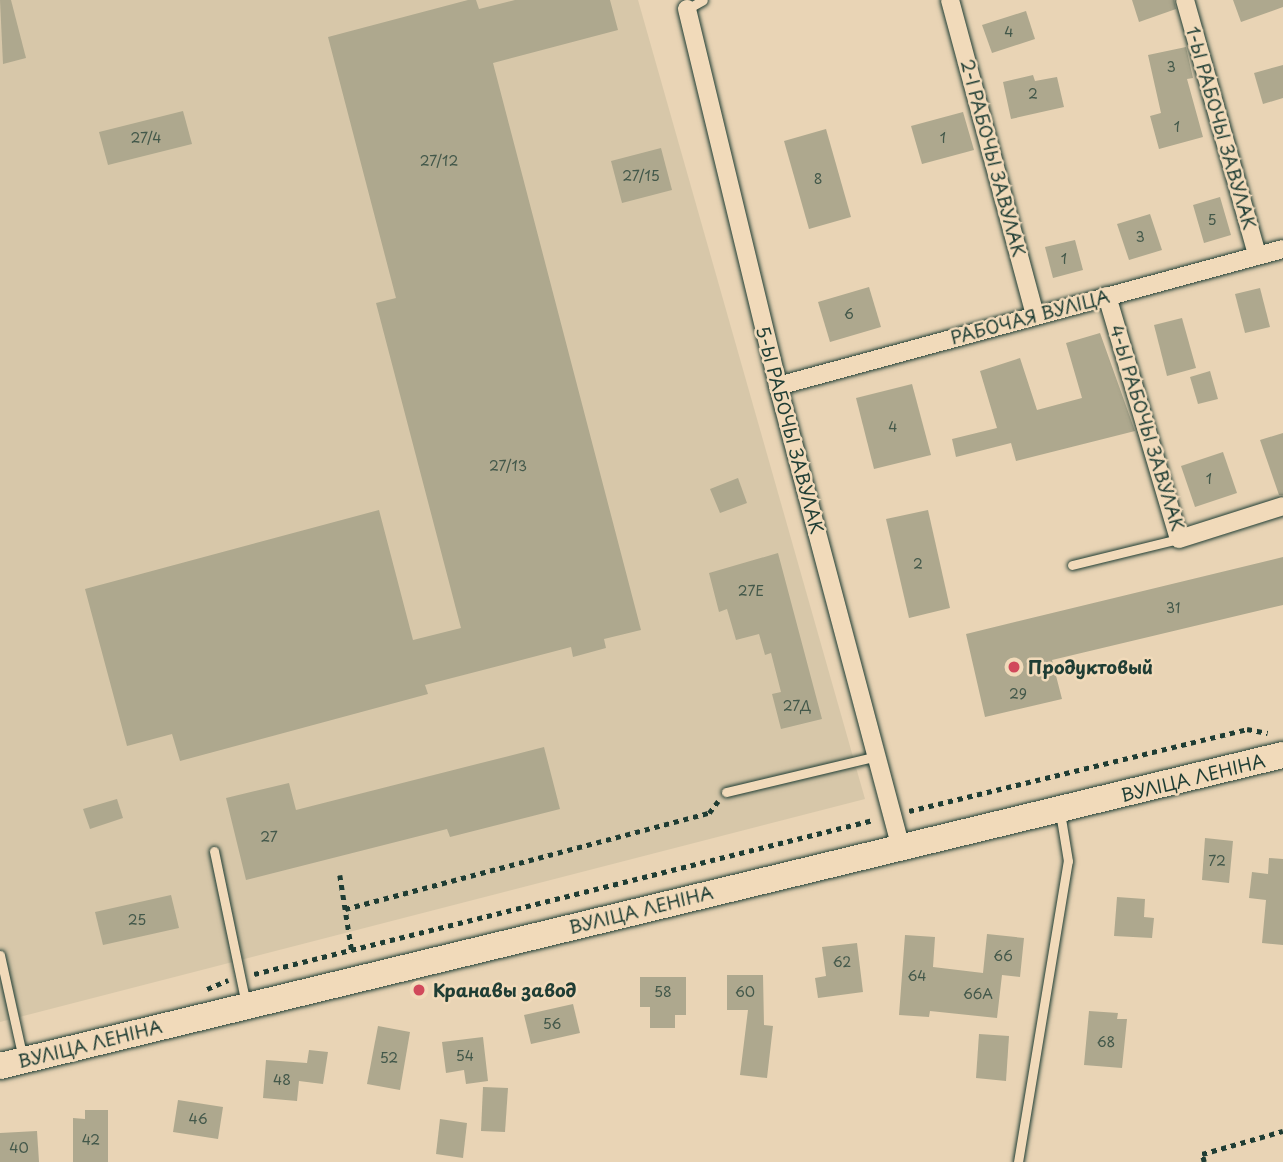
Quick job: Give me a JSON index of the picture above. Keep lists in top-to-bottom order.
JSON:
{
  "streets": {
    "main road": ["ВУЛІЦА ЛЕНІНА"],
    "street": [
      "1-Ы РАБОЧЫ ЗАВУЛАК",
      "2-І РАБОЧЫ ЗАВУЛАК",
      "РАБОЧАЯ ВУЛІЦА",
      "4-Ы РАБОЧЫ ЗАВУЛАК",
      "5-Ы РАБОЧЫ ЗАВУЛАК"
    ]
  },
  "crossings": [
    ["1-Ы РАБОЧЫ ЗАВУЛАК", "РАБОЧАЯ ВУЛІЦА"],
    ["2-І РАБОЧЫ ЗАВУЛАК", "РАБОЧАЯ ВУЛІЦА"],
    ["РАБОЧАЯ ВУЛІЦА", "4-Ы РАБОЧЫ ЗАВУЛАК"],
    ["РАБОЧАЯ ВУЛІЦА", "5-Ы РАБОЧЫ ЗАВУЛАК"],
    ["5-Ы РАБОЧЫ ЗАВУЛАК", "ВУЛІЦА ЛЕНІНА"]
  ],
  "places": ["Продуктовый", "Кранавы завод"],
  "house_numbers": [
    "4",
    "3",
    "2",
    "1",
    "27/4",
    "1",
    "27/12",
    "27/15",
    "8",
    "5",
    "3",
    "1",
    "6",
    "4",
    "27/13",
    "1",
    "2",
    "27Е",
    "31",
    "29",
    "27Д",
    "27",
    "72",
    "25",
    "66",
    "62",
    "64",
    "58",
    "60",
    "66А",
    "56",
    "68",
    "54",
    "52",
    "48",
    "46",
    "42",
    "40"
  ]
}
